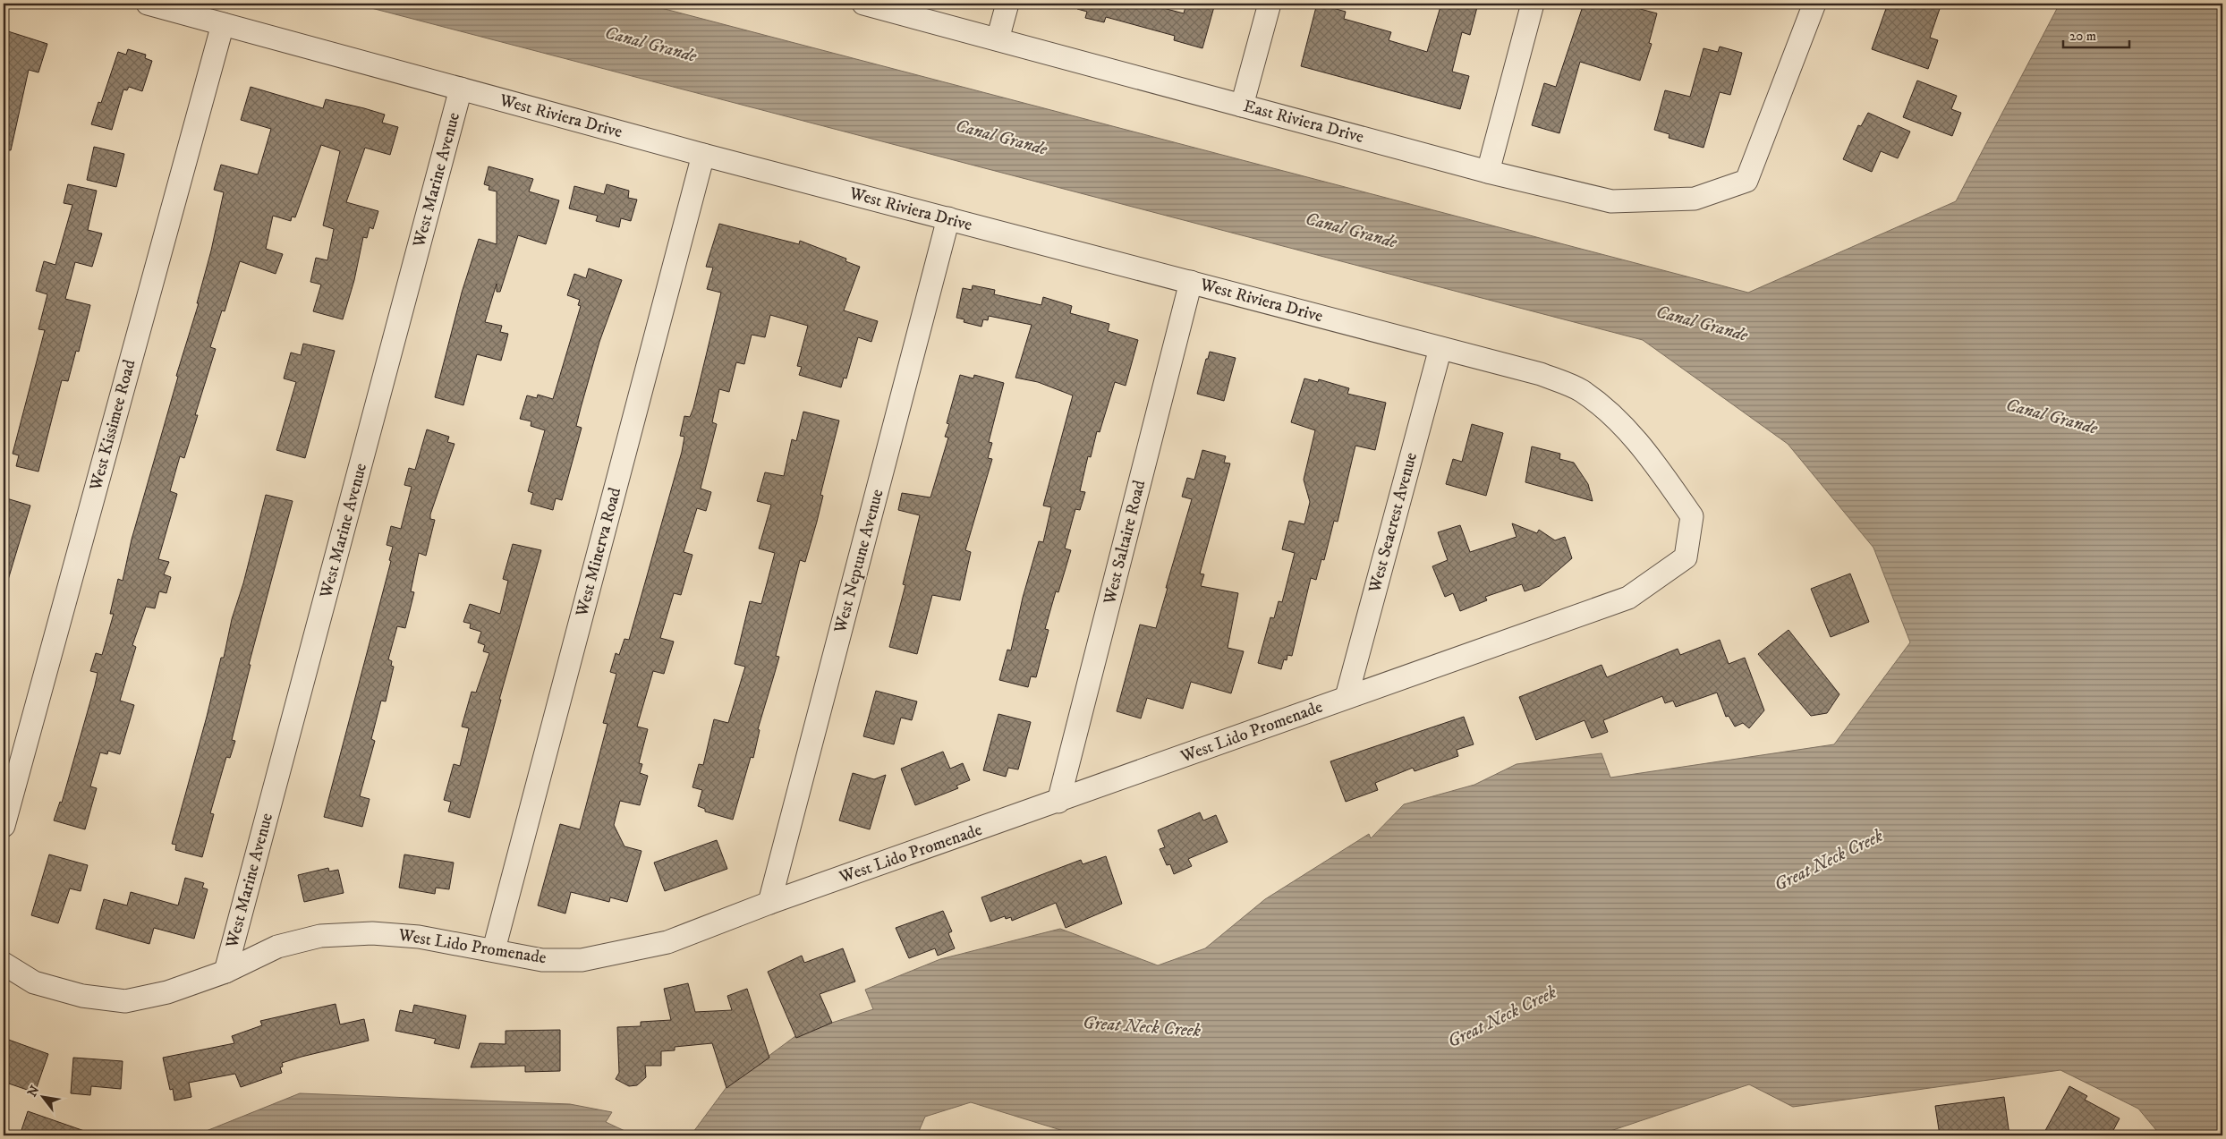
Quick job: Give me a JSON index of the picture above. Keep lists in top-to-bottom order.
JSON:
{
  "streets": {
    "street": [
      "West Riviera Drive",
      "East Riviera Drive",
      "West Marine Avenue",
      "West Kissimee Road",
      "West Seacrest Avenue",
      "West Saltaire Road",
      "West Minerva Road",
      "West Neptune Avenue",
      "West Lido Promenade"
    ]
  },
  "crossings": [
    ["West Riviera Drive", "West Marine Avenue"],
    ["West Riviera Drive", "West Kissimee Road"],
    ["West Riviera Drive", "West Seacrest Avenue"],
    ["West Riviera Drive", "West Saltaire Road"],
    ["West Riviera Drive", "West Minerva Road"],
    ["West Riviera Drive", "West Neptune Avenue"],
    ["West Riviera Drive", "West Lido Promenade"],
    ["West Marine Avenue", "West Lido Promenade"],
    ["West Seacrest Avenue", "West Lido Promenade"],
    ["West Saltaire Road", "West Lido Promenade"],
    ["West Minerva Road", "West Lido Promenade"],
    ["West Neptune Avenue", "West Lido Promenade"]
  ],
  "water": ["Canal Grande", "Great Neck Creek"],
  "scale_bar": "20 m",
  "north": "top left"
}
